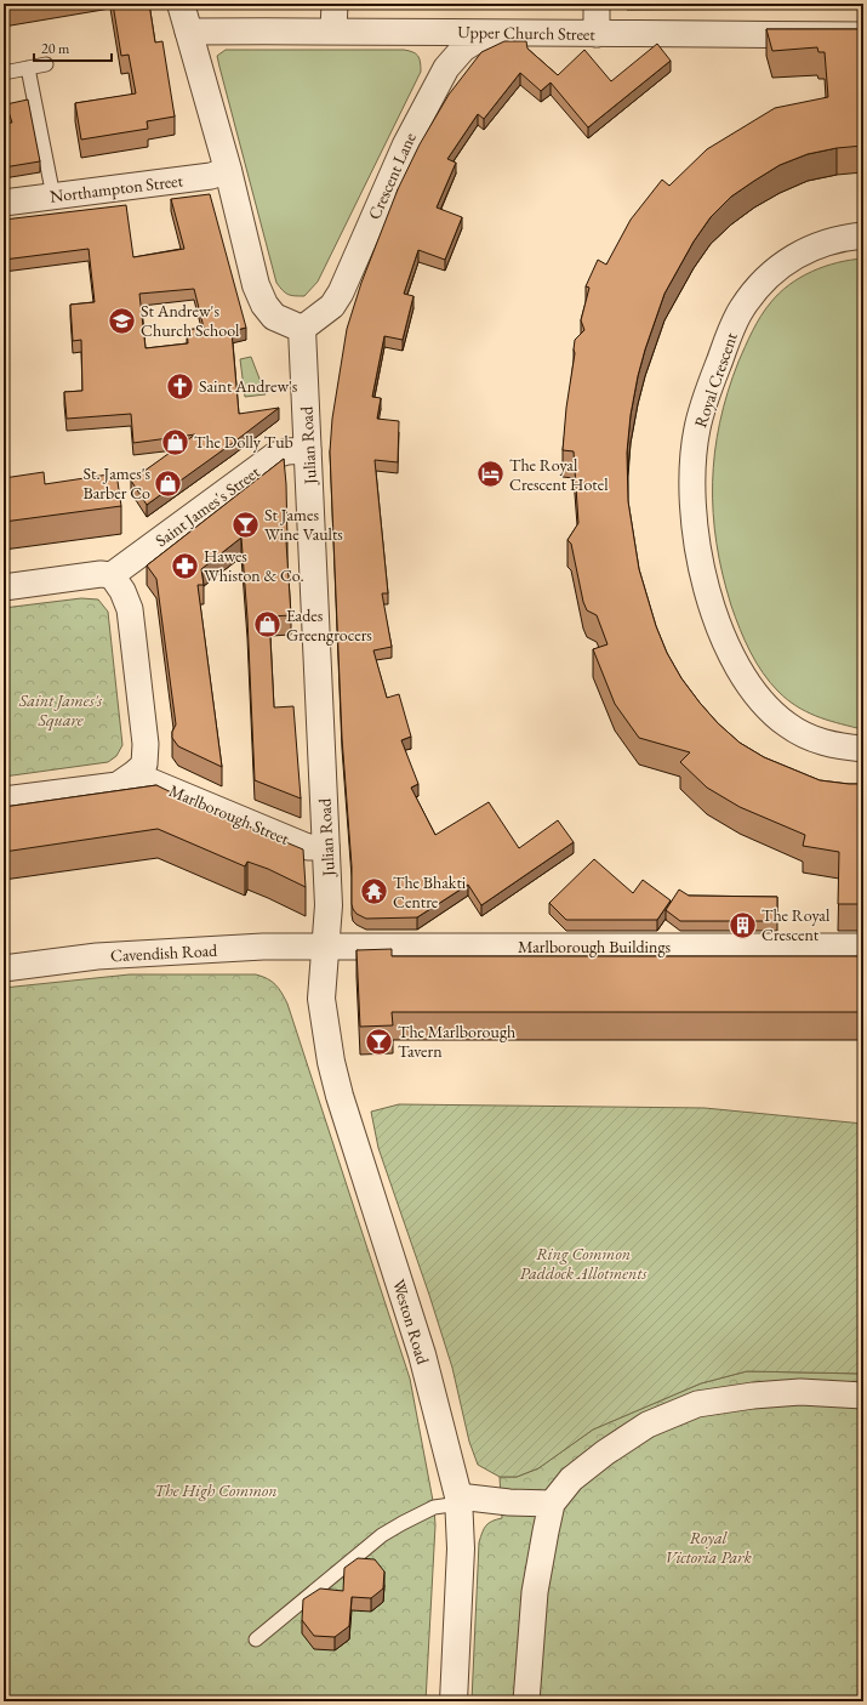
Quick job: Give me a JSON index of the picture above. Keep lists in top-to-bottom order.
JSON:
{
  "streets": {
    "street": [
      "Upper Church Street",
      "Crescent Lane",
      "Northampton Street",
      "Royal Crescent",
      "Julian Road",
      "Saint James's Street",
      "Marlborough Street",
      "Marlborough Buildings",
      "Cavendish Road",
      "Weston Road"
    ]
  },
  "crossings": [
    ["Upper Church Street", "Crescent Lane"],
    ["Crescent Lane", "Julian Road"],
    ["Julian Road", "Saint James's Street"],
    ["Julian Road", "Marlborough Street"],
    ["Julian Road", "Marlborough Buildings"],
    ["Julian Road", "Cavendish Road"],
    ["Julian Road", "Weston Road"],
    ["Marlborough Buildings", "Cavendish Road"],
    ["Marlborough Buildings", "Weston Road"],
    ["Cavendish Road", "Weston Road"]
  ],
  "parks": [
    "Saint James's Square",
    "Ring Common Paddock Allotments",
    "The High Common",
    "Royal Victoria Park"
  ],
  "places": {
    "school or university": ["St Andrew's Church School"],
    "church": ["Saint Andrew's"],
    "shop": ["The Dolly Tub", "St. James's Barber Co", "Eades Greengrocers"],
    "hotel": ["The Royal Crescent Hotel"],
    "bar": ["St James Wine Vaults", "The Marlborough Tavern"],
    "pharmacy": ["Hawes Whiston & Co."],
    "temple": ["The Bhakti Centre"],
    "building": ["The Royal Crescent"]
  },
  "scale_bar": "20 m"
}
